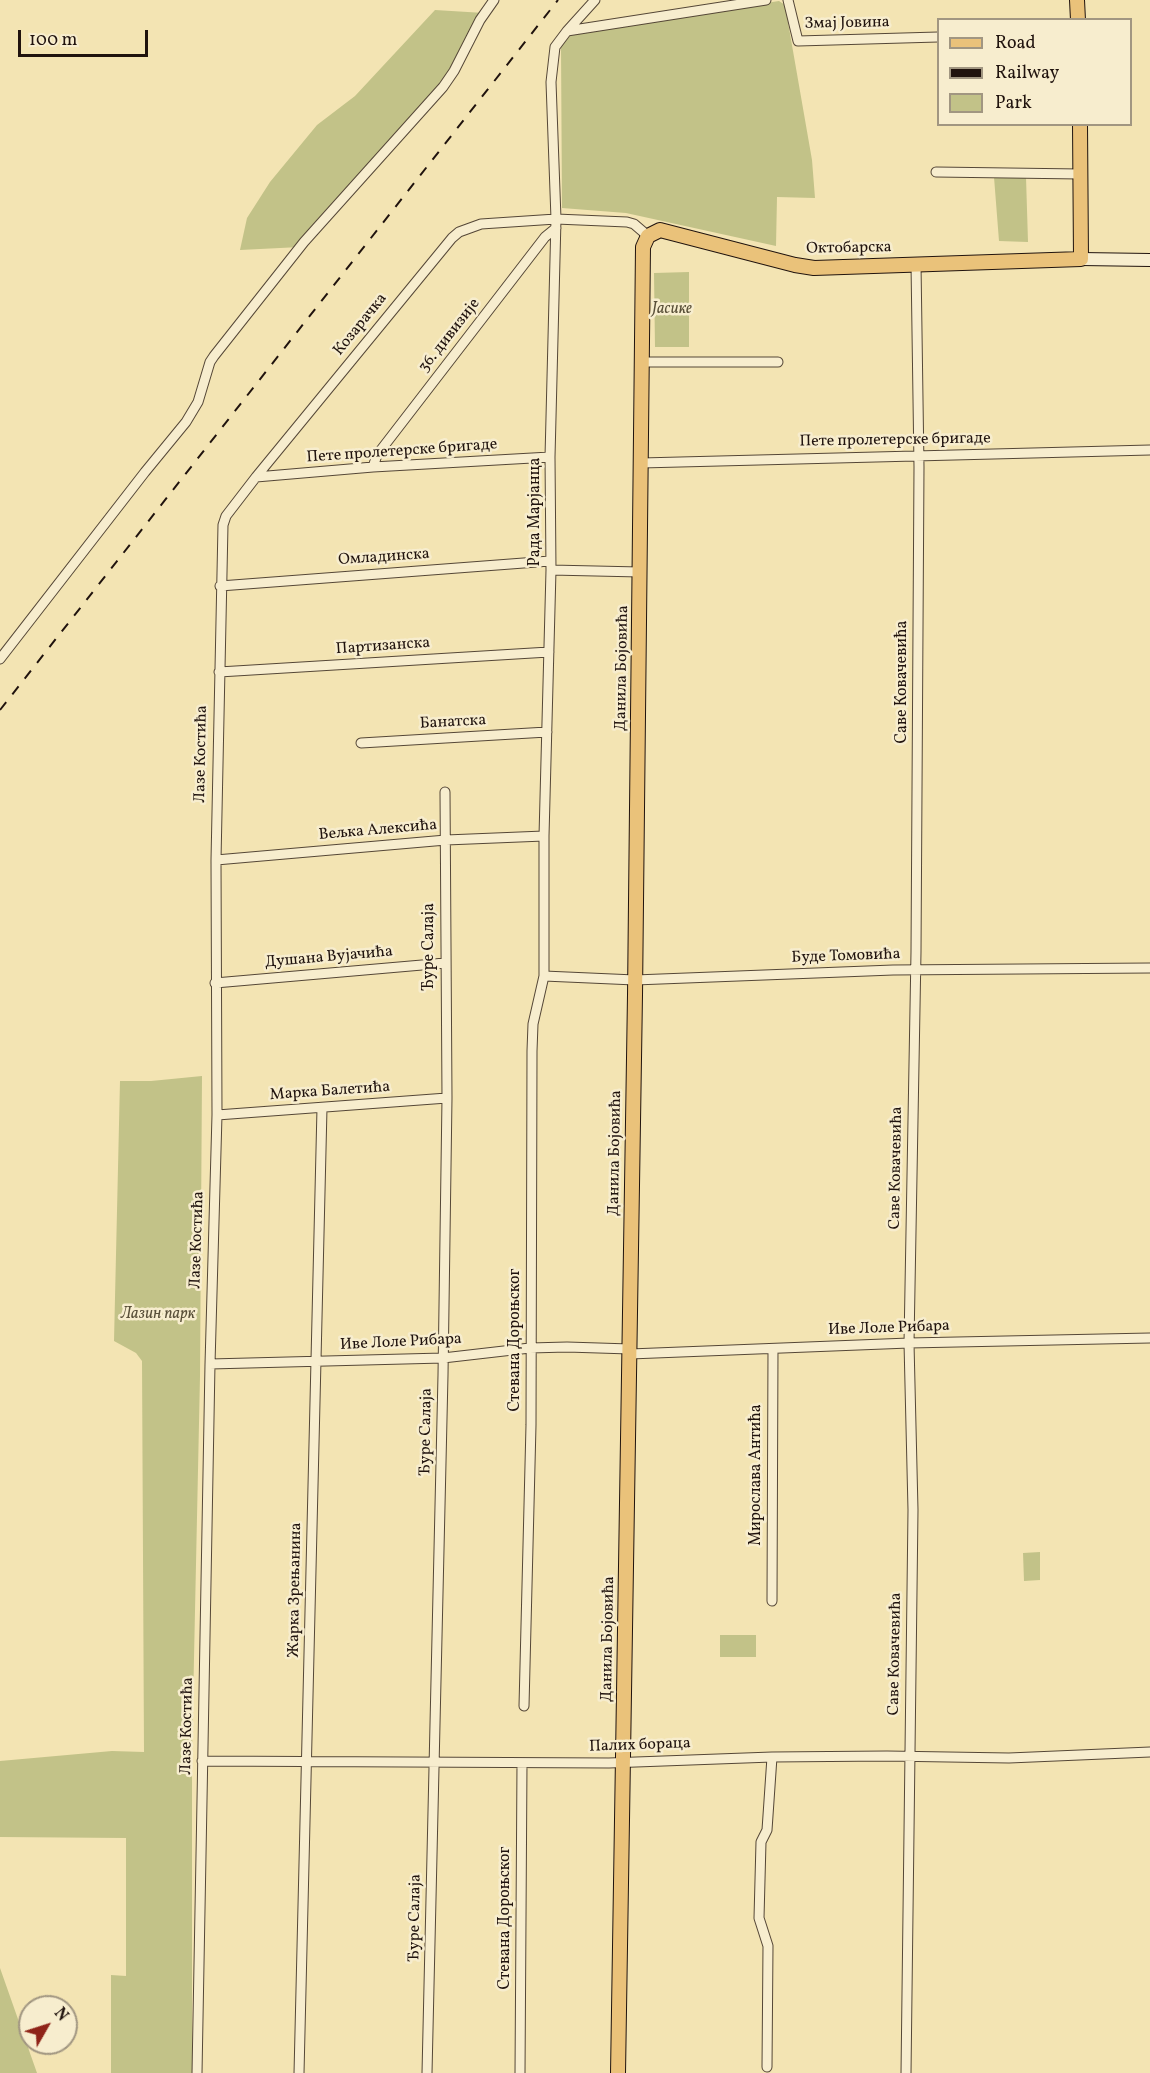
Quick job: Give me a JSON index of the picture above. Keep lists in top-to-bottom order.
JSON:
{
  "streets": {
    "main road": ["Октобарска", "Данила Бојовића"],
    "street": [
      "Змај Јовина",
      "Козарачка",
      "36. дивизије",
      "Пете пролетерске бригаде",
      "Рада Марјанца",
      "Омладинска",
      "Партизанска",
      "Саве Ковачевића",
      "Банатска",
      "Лазе Костића",
      "Вељка Алексића",
      "Ђуре Салаја",
      "Буде Томовића",
      "Душана Вујачића",
      "Марка Балетића",
      "Иве Лоле Рибара",
      "Стевана Дороњског",
      "Мирослава Антића",
      "Жарка Зрењанина",
      "Палих бораца"
    ]
  },
  "crossings": [
    ["Октобарска", "Данила Бојовића"],
    ["Октобарска", "Саве Ковачевића"],
    ["Козарачка", "36. дивизије"],
    ["Козарачка", "Пете пролетерске бригаде"],
    ["Козарачка", "Рада Марјанца"],
    ["Козарачка", "Лазе Костића"],
    ["36. дивизије", "Пете пролетерске бригаде"],
    ["36. дивизије", "Рада Марјанца"],
    ["Пете пролетерске бригаде", "Рада Марјанца"],
    ["Пете пролетерске бригаде", "Данила Бојовића"],
    ["Пете пролетерске бригаде", "Саве Ковачевића"],
    ["Рада Марјанца", "Омладинска"],
    ["Рада Марјанца", "Партизанска"],
    ["Рада Марјанца", "Банатска"],
    ["Рада Марјанца", "Вељка Алексића"],
    ["Рада Марјанца", "Буде Томовића"],
    ["Рада Марјанца", "Стевана Дороњског"],
    ["Омладинска", "Данила Бојовића"],
    ["Омладинска", "Лазе Костића"],
    ["Партизанска", "Лазе Костића"],
    ["Данила Бојовића", "Буде Томовића"],
    ["Данила Бојовића", "Иве Лоле Рибара"],
    ["Данила Бојовића", "Палих бораца"],
    ["Саве Ковачевића", "Буде Томовића"],
    ["Саве Ковачевића", "Иве Лоле Рибара"],
    ["Саве Ковачевића", "Палих бораца"],
    ["Лазе Костића", "Вељка Алексића"],
    ["Лазе Костића", "Душана Вујачића"],
    ["Лазе Костића", "Марка Балетића"],
    ["Лазе Костића", "Иве Лоле Рибара"],
    ["Лазе Костића", "Палих бораца"],
    ["Вељка Алексића", "Ђуре Салаја"],
    ["Ђуре Салаја", "Душана Вујачића"],
    ["Ђуре Салаја", "Марка Балетића"],
    ["Ђуре Салаја", "Иве Лоле Рибара"],
    ["Ђуре Салаја", "Палих бораца"],
    ["Буде Томовића", "Стевана Дороњског"],
    ["Марка Балетића", "Жарка Зрењанина"],
    ["Иве Лоле Рибара", "Стевана Дороњског"],
    ["Иве Лоле Рибара", "Мирослава Антића"],
    ["Иве Лоле Рибара", "Жарка Зрењанина"],
    ["Стевана Дороњског", "Палих бораца"],
    ["Жарка Зрењанина", "Палих бораца"]
  ],
  "parks": ["Јасике", "Лазин парк"],
  "legend": ["Road", "Railway", "Park"],
  "scale_bar": "100 m",
  "north": "top right"
}
